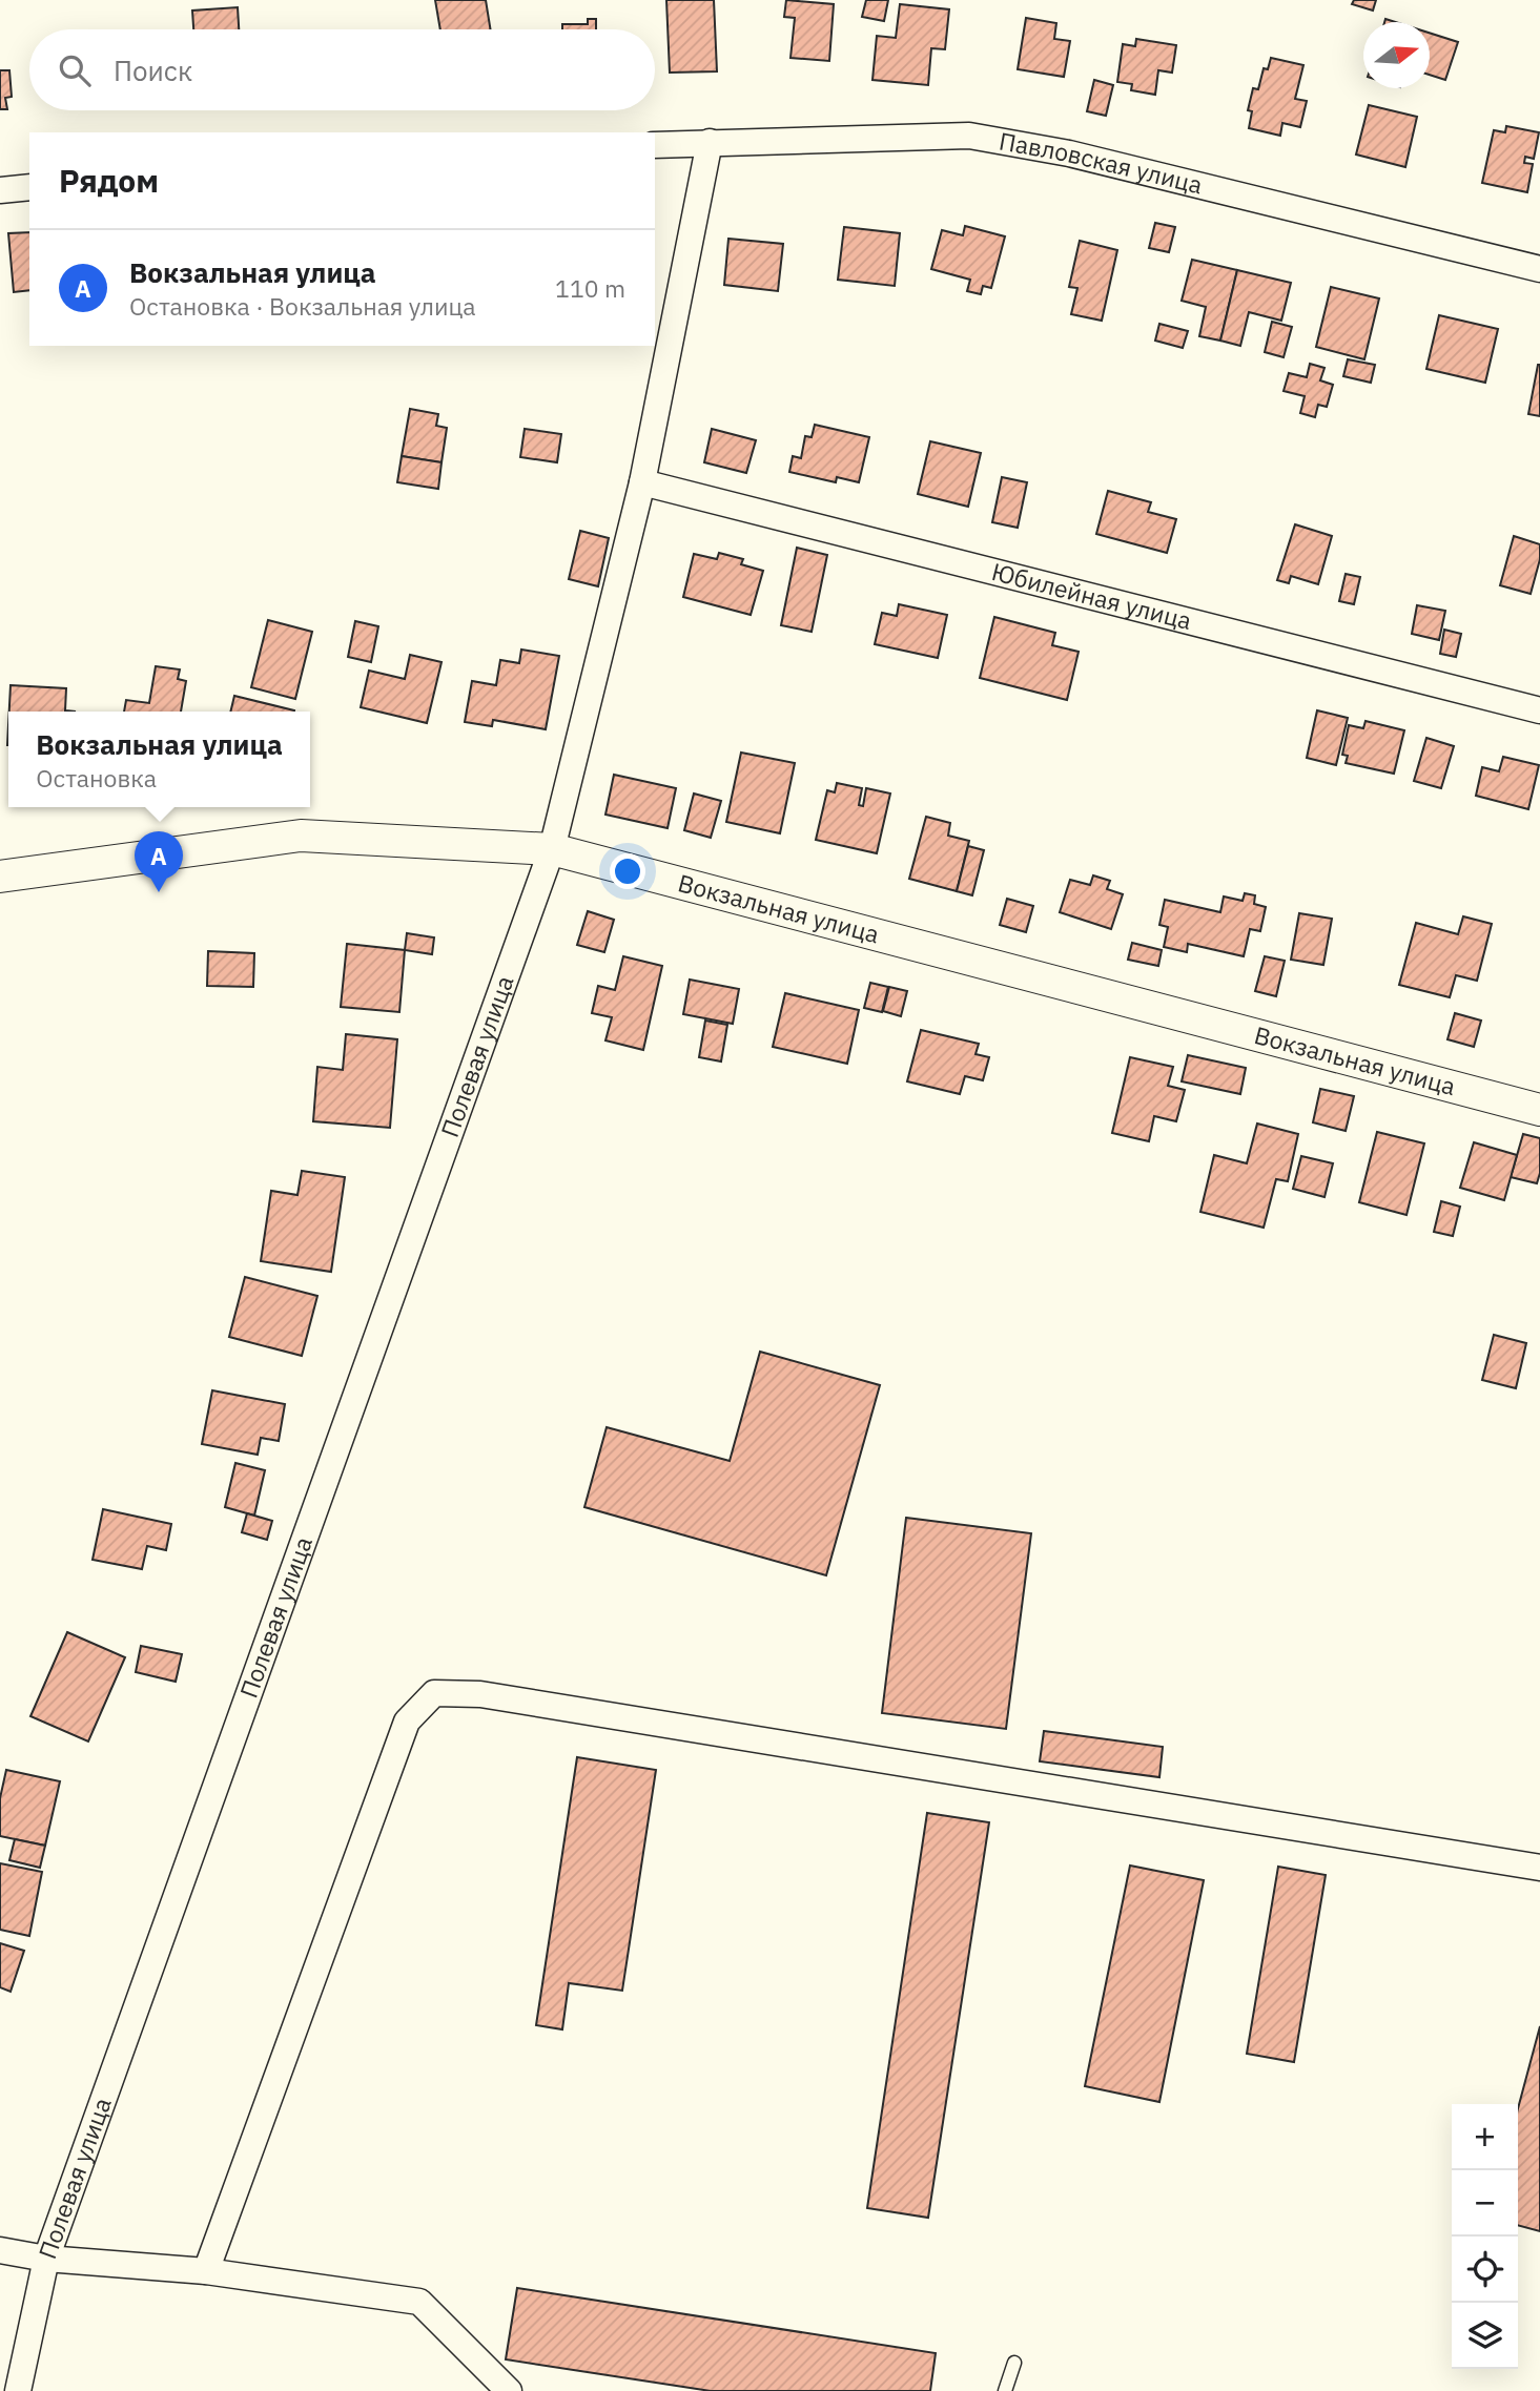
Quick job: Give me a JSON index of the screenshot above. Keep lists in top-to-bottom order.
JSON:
{
  "streets": {
    "street": [
      "Павловская улица",
      "Юбилейная улица",
      "Вокзальная улица",
      "Полевая улица"
    ]
  },
  "crossings": [
    ["Павловская улица", "Полевая улица"],
    ["Юбилейная улица", "Полевая улица"],
    ["Вокзальная улица", "Полевая улица"]
  ],
  "north": "right",
  "page": {
    "search": "Поиск",
    "heading": "Рядом",
    "list": [
      {
        "mark": "A",
        "name": "Вокзальная улица",
        "note": "Остановка · Вокзальная улица",
        "value": "110 m"
      }
    ],
    "popup": ["Вокзальная улица", "Остановка"],
    "pins": "A",
    "map_buttons": ["+", "−"]
  }
}
